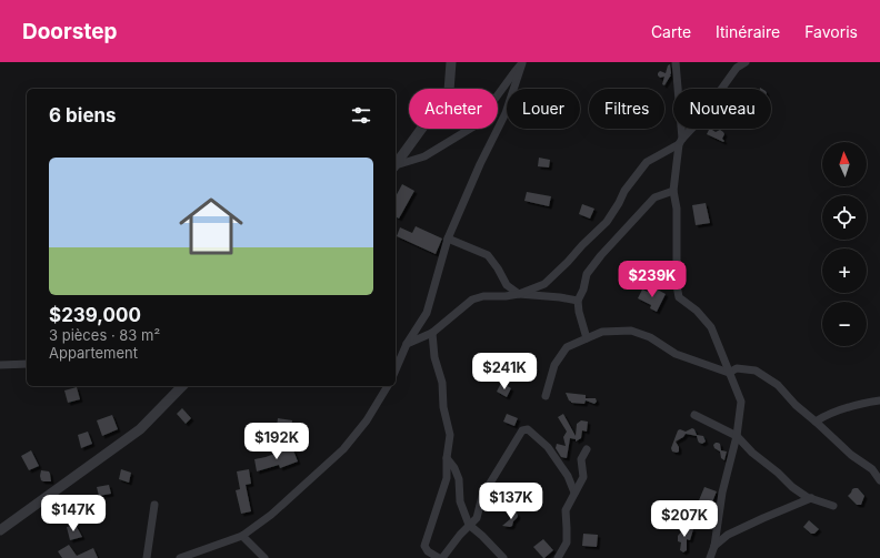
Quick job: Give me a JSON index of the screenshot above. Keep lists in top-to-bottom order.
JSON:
{
  "north": "top",
  "page": {
    "header": "Doorstep",
    "nav": ["Carte", "Itinéraire", "Favoris"],
    "chip": [
      "Acheter",
      "Louer",
      "Filtres",
      "Nouveau"
    ],
    "heading": "6 biens",
    "map_buttons": ["+", "−"],
    "list": [
      {
        "name": "$239,000",
        "note": "3 pièces · 83 m² · Appartement"
      }
    ],
    "price": [
      "$239K",
      "$241K",
      "$192K",
      "$137K",
      "$147K",
      "$207K"
    ]
  }
}
